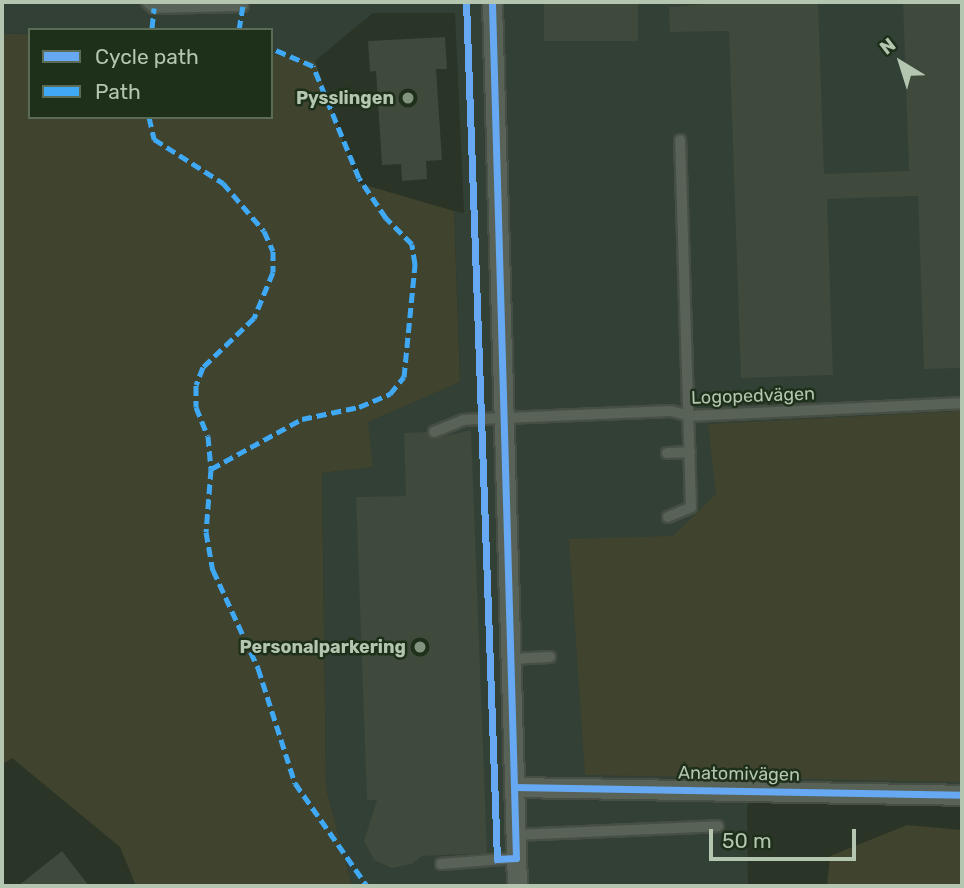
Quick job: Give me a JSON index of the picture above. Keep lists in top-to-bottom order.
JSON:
{
  "streets": {
    "street": ["Anatomivägen"],
    "lane": ["Logopedvägen"]
  },
  "places": ["Pysslingen", "Personalparkering"],
  "legend": ["Cycle path", "Path"],
  "scale_bar": "50 m",
  "north": "top left"
}
